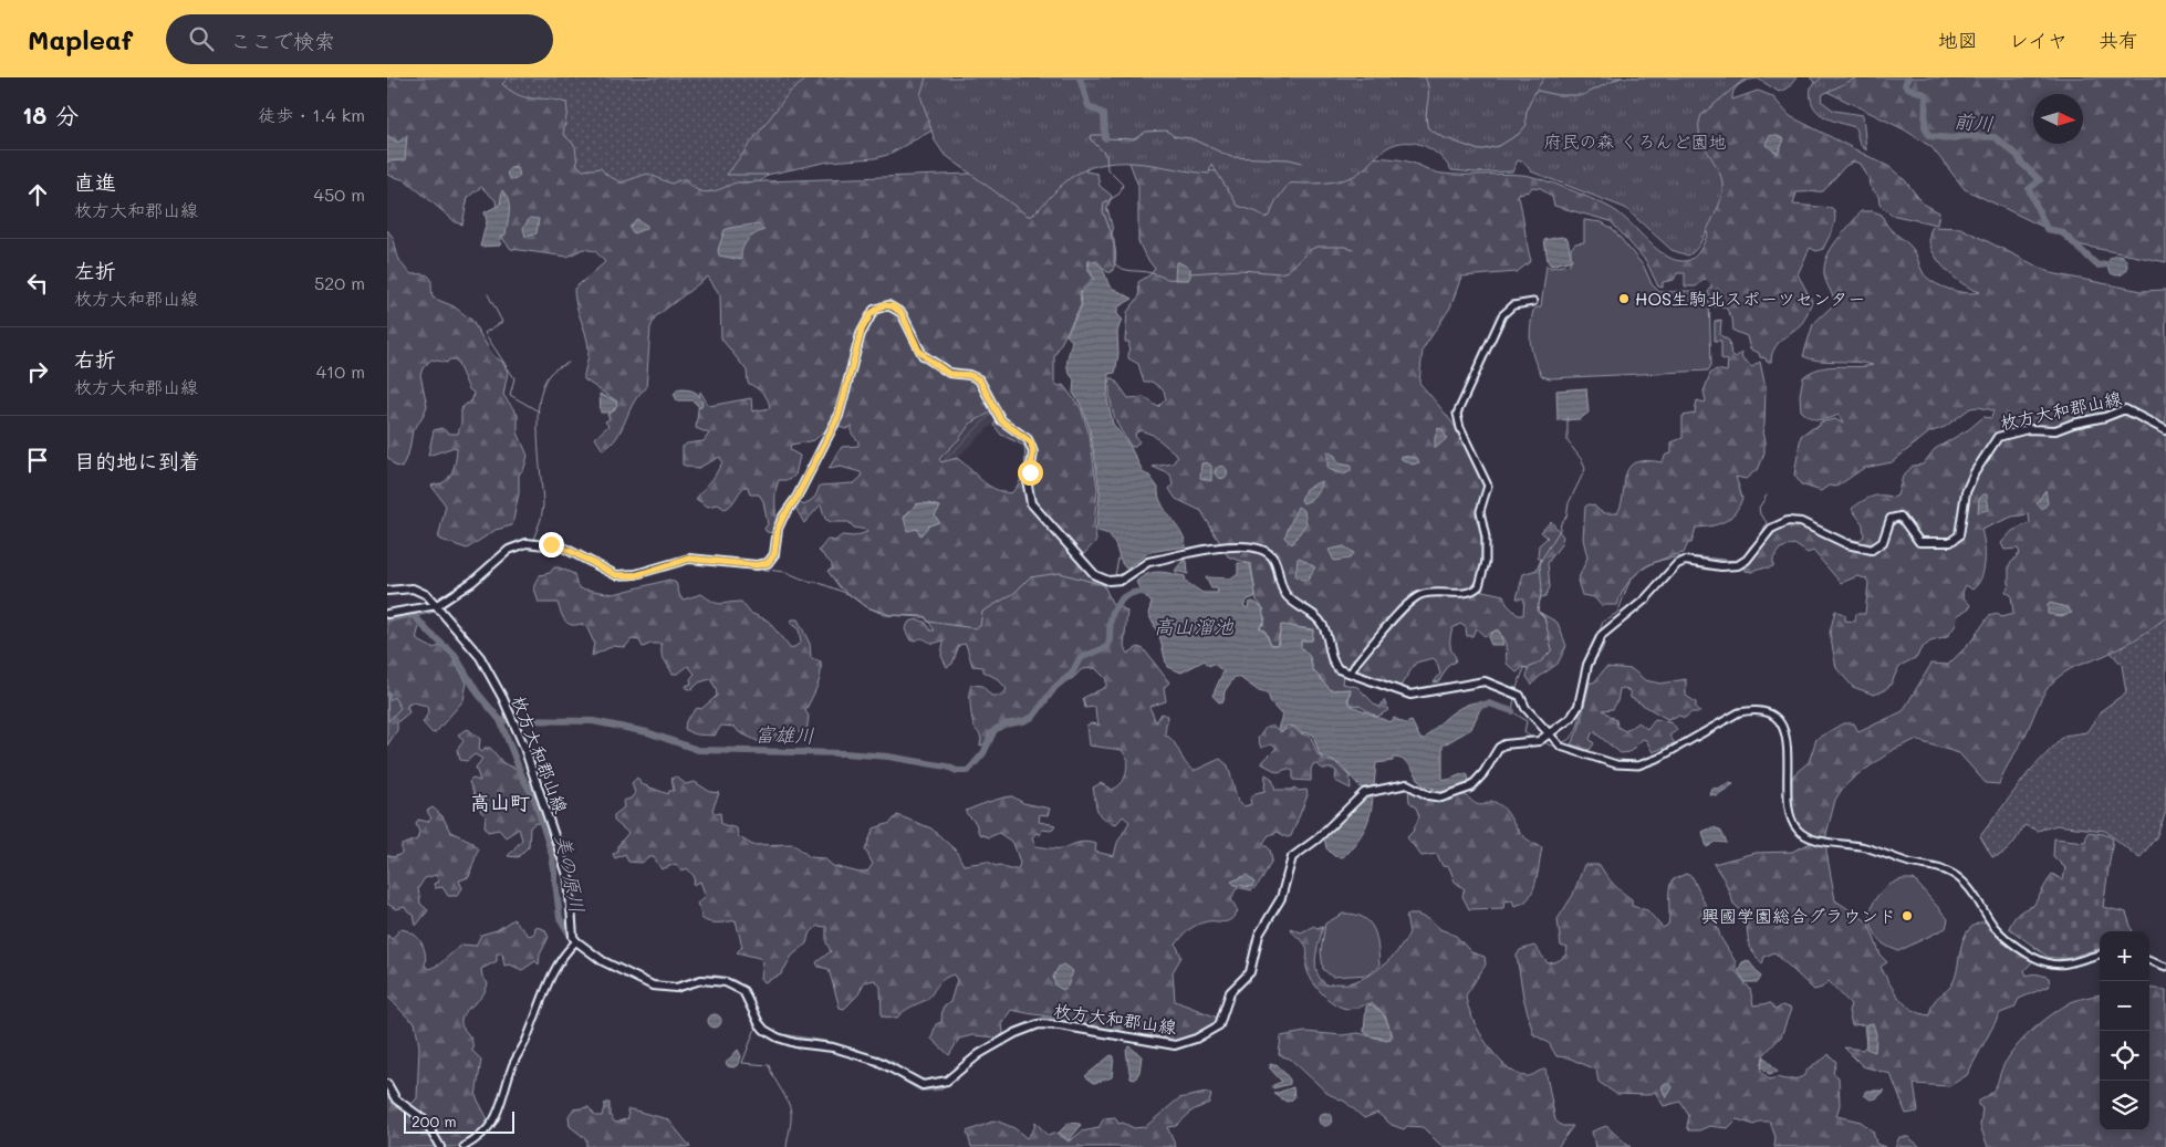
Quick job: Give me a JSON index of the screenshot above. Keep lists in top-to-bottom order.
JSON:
{
  "streets": {
    "main road": ["枚方大和郡山線"]
  },
  "districts": ["高山町"],
  "water": [
    "前川",
    "高山溜池",
    "富雄川",
    "美の原川"
  ],
  "parks": ["府民の森 くろんど園地"],
  "places": ["HOS生駒北スポーツセンター", "興國学園総合グラウンド"],
  "scale_bar": "200 m",
  "north": "right",
  "page": {
    "header": "Mapleaf",
    "search": "ここで検索",
    "nav": ["地図", "レイヤ", "共有"],
    "heading": ["18 分", "徒歩 · 1.4 km"],
    "list": [
      ["直進", "枚方大和郡山線", "450 m"],
      ["左折", "枚方大和郡山線", "520 m"],
      ["右折", "枚方大和郡山線", "410 m"],
      "目的地に到着"
    ],
    "map_buttons": ["+", "−"],
    "scale": "200 m"
  }
}
